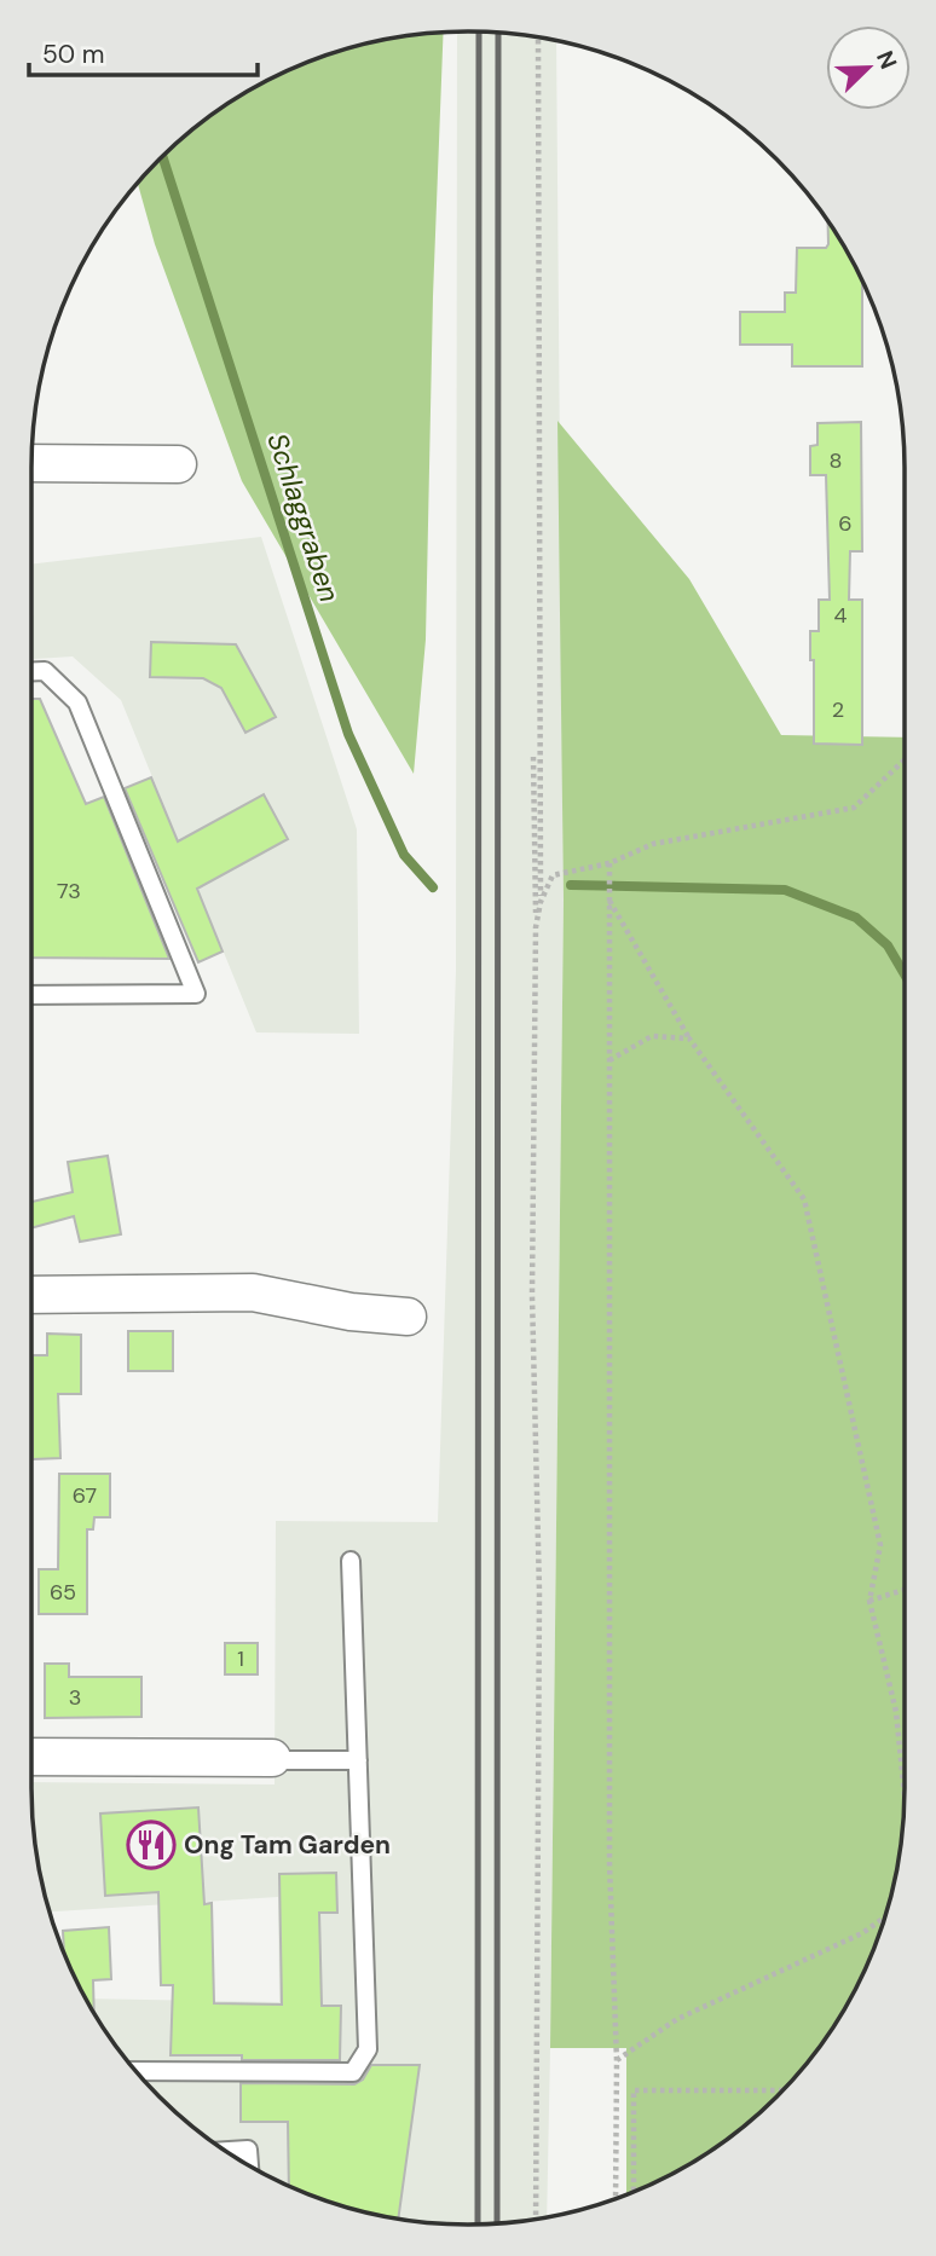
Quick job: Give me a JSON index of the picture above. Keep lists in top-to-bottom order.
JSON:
{
  "water": ["Schlaggraben"],
  "places": {
    "restaurant": ["Ong Tam Garden"]
  },
  "house_numbers": [
    "8",
    "6",
    "4",
    "2",
    "73",
    "67",
    "65",
    "1",
    "3"
  ],
  "scale_bar": "50 m",
  "north": "top right"
}
